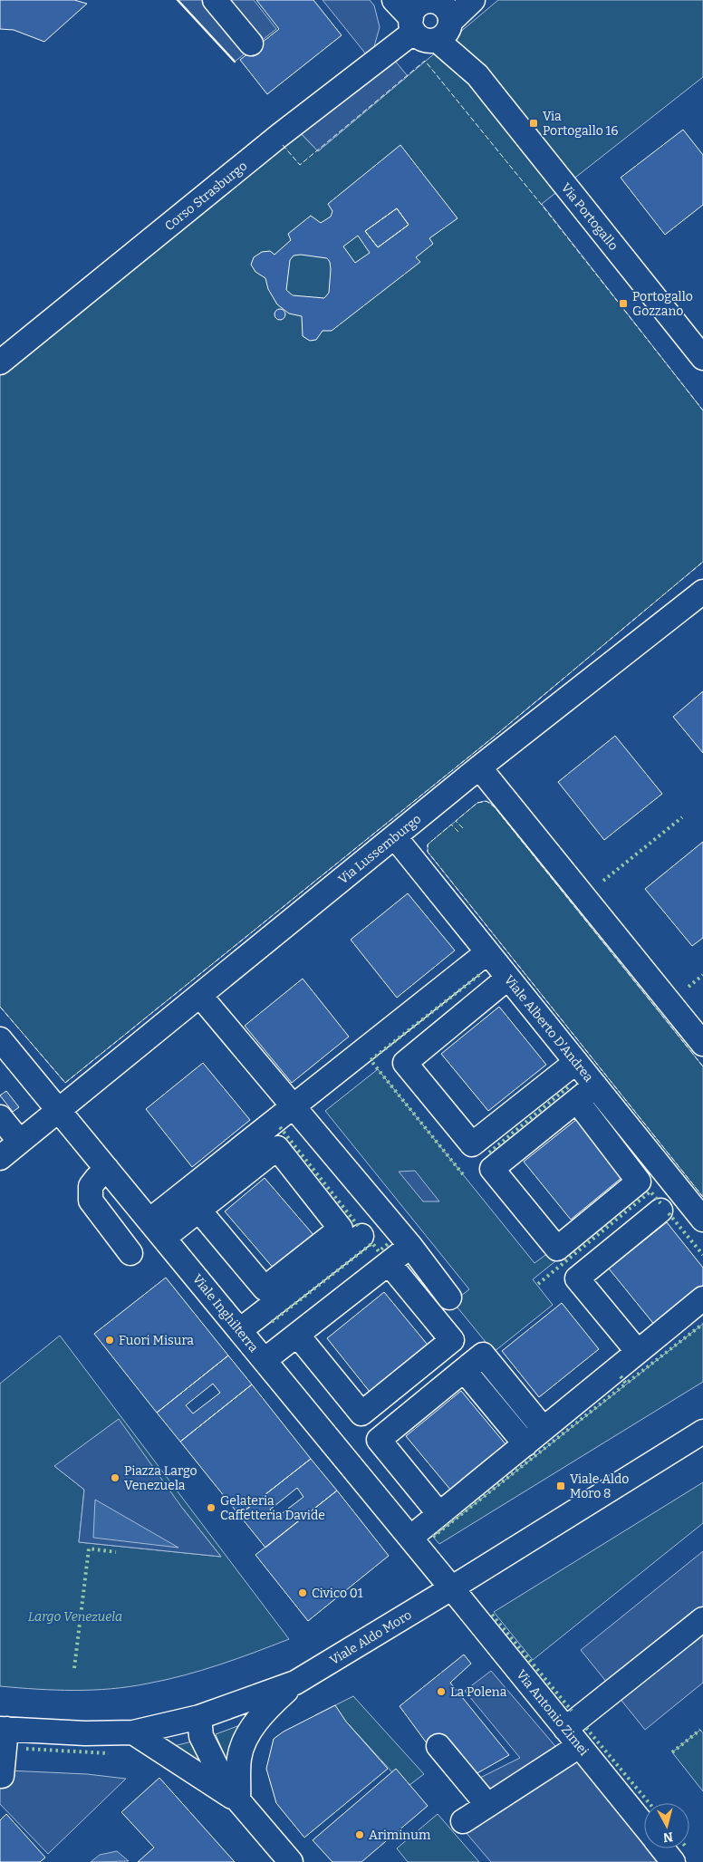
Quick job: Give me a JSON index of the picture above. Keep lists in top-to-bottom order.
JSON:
{
  "streets": {
    "street": [
      "Corso Strasburgo",
      "Via Portogallo",
      "Via Lussemburgo",
      "Viale Alberto D'Andrea",
      "Viale Inghilterra",
      "Viale Aldo Moro",
      "Via Antonio Zimei"
    ]
  },
  "crossings": [
    ["Corso Strasburgo", "Via Portogallo"],
    ["Via Lussemburgo", "Viale Alberto D'Andrea"],
    ["Via Lussemburgo", "Viale Inghilterra"],
    ["Viale Inghilterra", "Viale Aldo Moro"],
    ["Viale Inghilterra", "Via Antonio Zimei"],
    ["Viale Aldo Moro", "Via Antonio Zimei"]
  ],
  "parks": ["Largo Venezuela"],
  "places": {
    "transit": ["Via Portogallo 16", "Portogallo Gozzano", "Viale Aldo Moro 8"],
    "other": [
      "Fuori Misura",
      "Piazza Largo Venezuela",
      "Gelateria Caffetteria Davide",
      "Civico 01",
      "La Polena",
      "Ariminum"
    ]
  },
  "north": "bottom"
}
